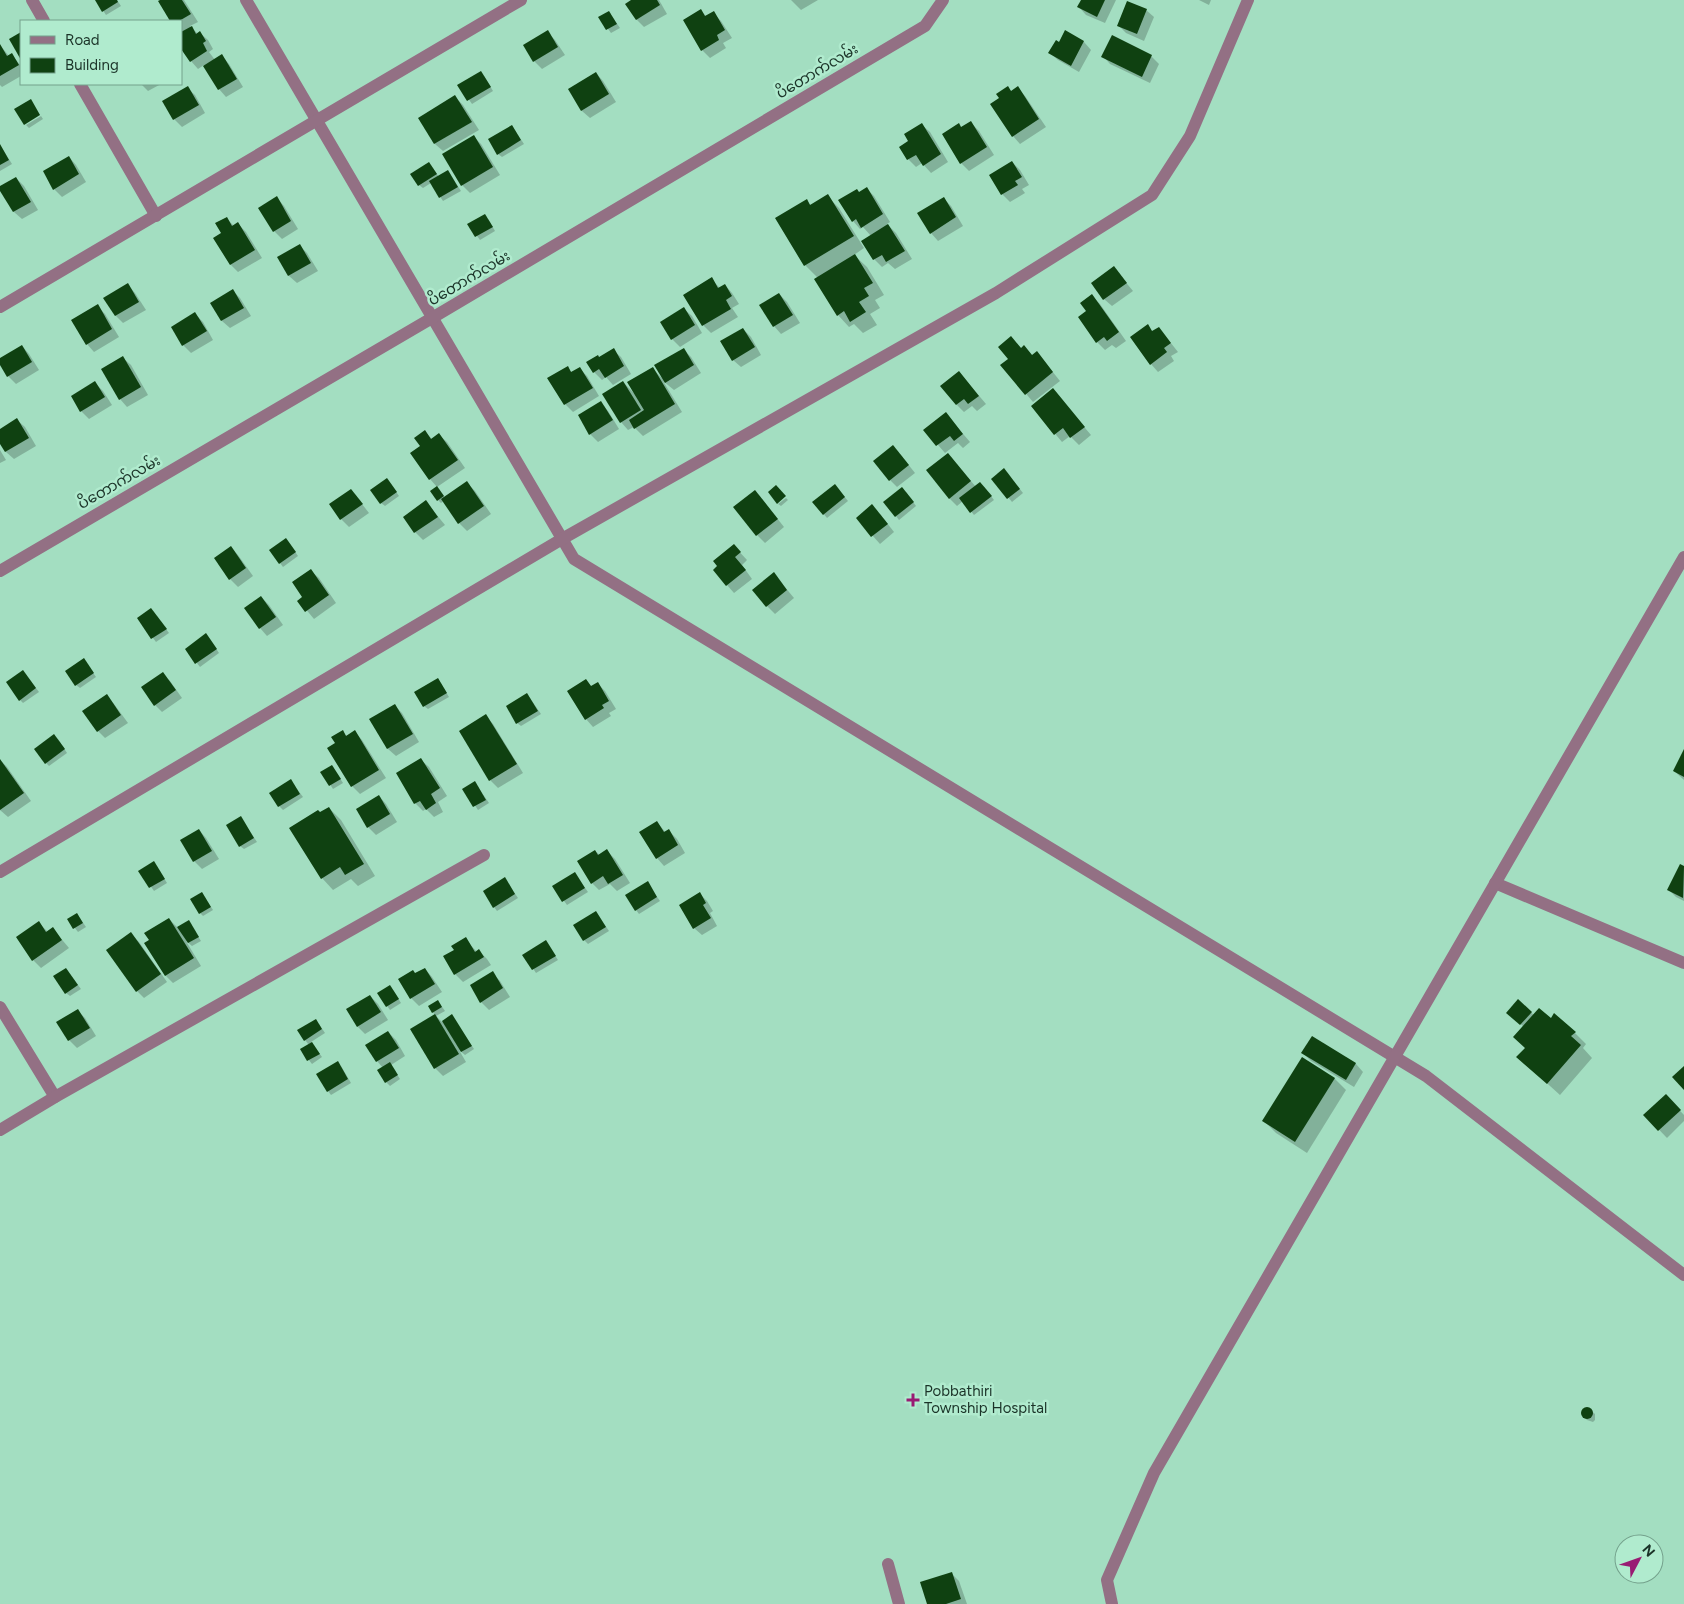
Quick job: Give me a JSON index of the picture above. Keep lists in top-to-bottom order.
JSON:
{
  "streets": {
    "street": ["ပိတောက်လမ်း"]
  },
  "places": {
    "health": ["Pobbathiri Township Hospital"]
  },
  "legend": ["Road", "Building"],
  "north": "top right"
}
